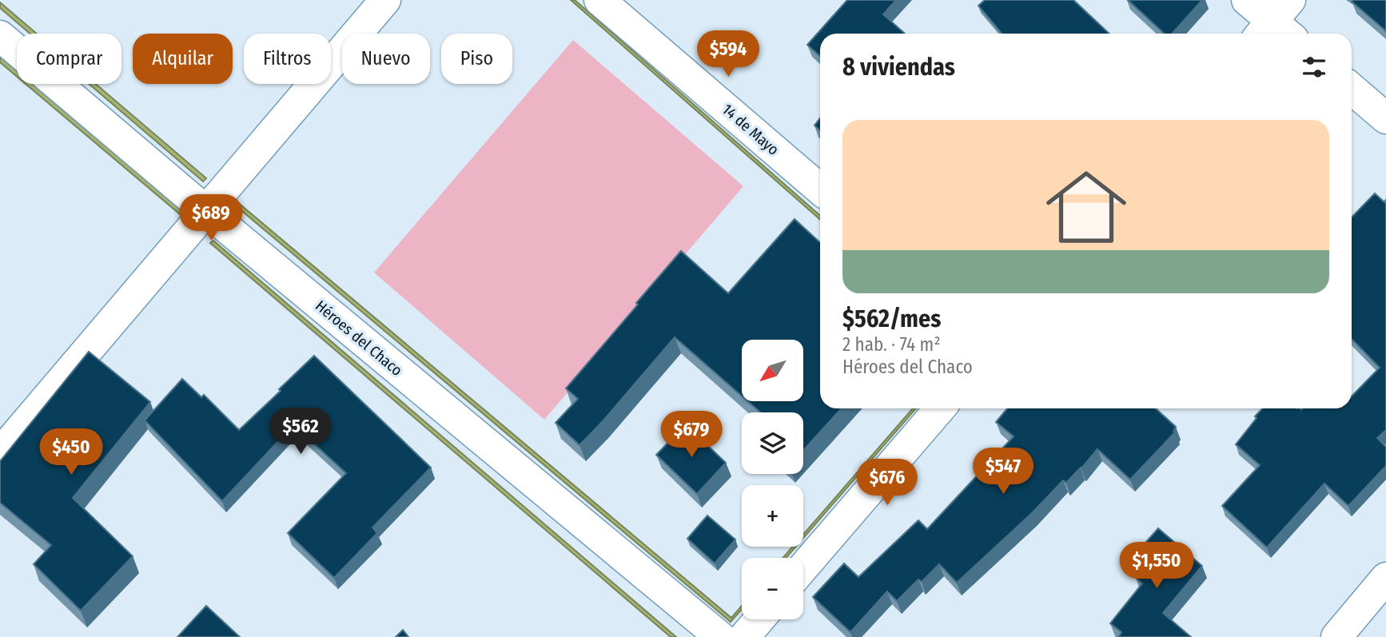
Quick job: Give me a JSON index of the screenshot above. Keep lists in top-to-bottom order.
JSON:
{
  "streets": {
    "street": ["14 de Mayo", "Héroes del Chaco"]
  },
  "north": "bottom left",
  "page": {
    "price": [
      "$594",
      "$689",
      "$562",
      "$679",
      "$450",
      "$547",
      "$676",
      "$1,550"
    ],
    "chip": [
      "Comprar",
      "Alquilar",
      "Filtros",
      "Nuevo",
      "Piso"
    ],
    "heading": "8 viviendas",
    "list": [
      {
        "name": "$562/mes",
        "note": "2 hab. · 74 m² · Héroes del Chaco"
      }
    ],
    "map_buttons": ["+", "−"]
  }
}
